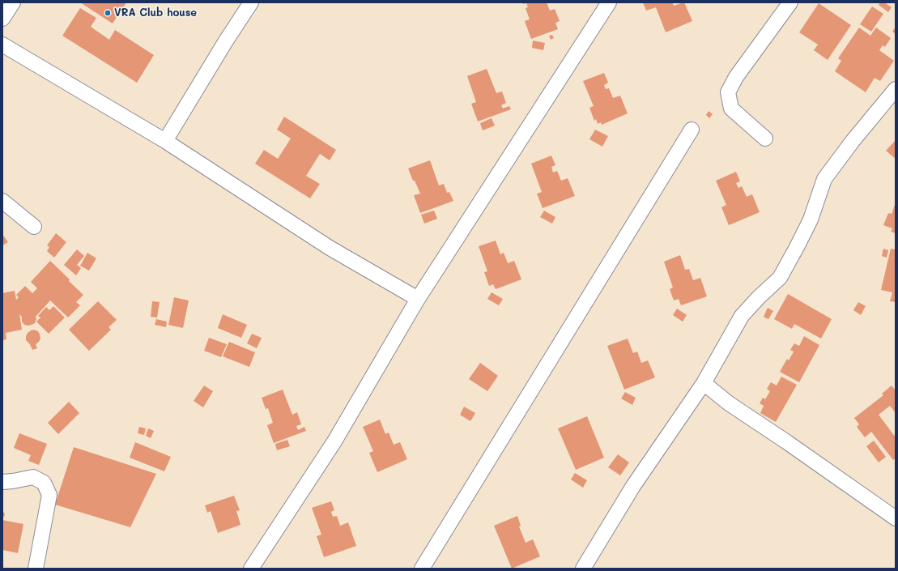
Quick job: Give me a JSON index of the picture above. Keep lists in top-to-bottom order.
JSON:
{
  "places": ["VRA Club house"]
}
